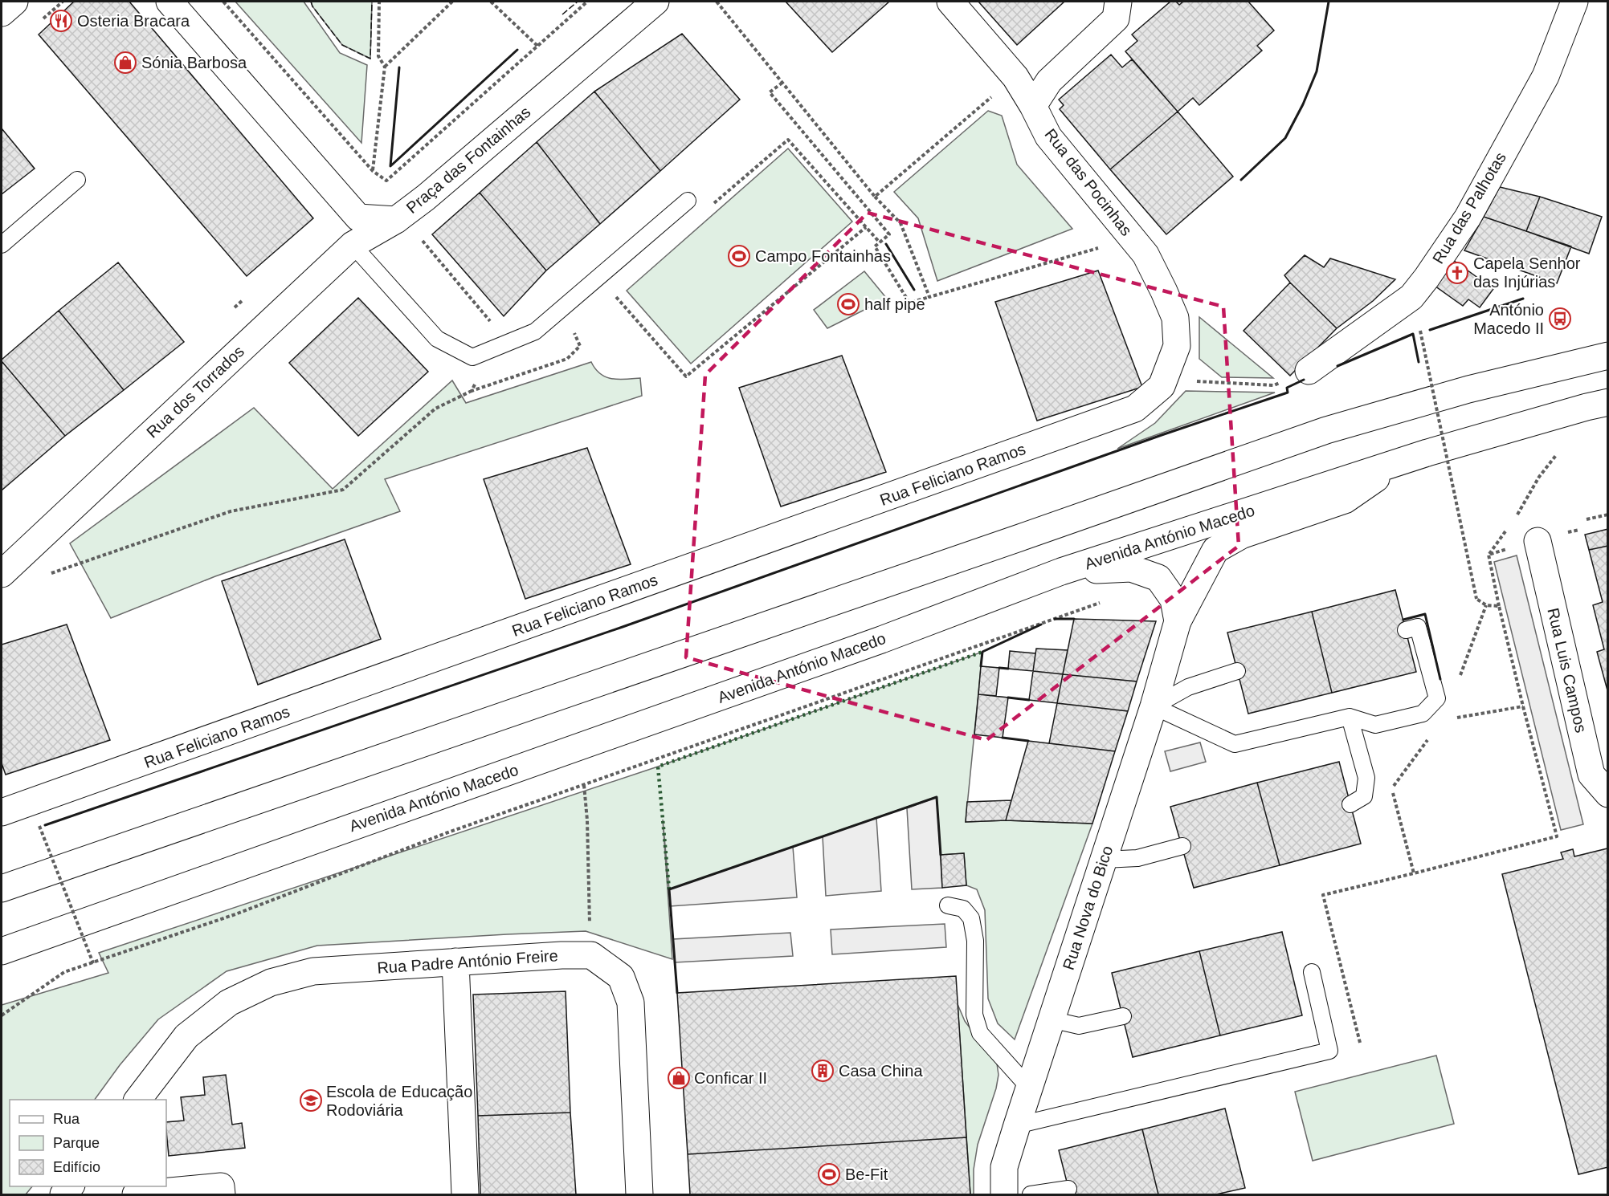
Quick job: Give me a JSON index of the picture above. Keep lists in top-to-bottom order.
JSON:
{
  "streets": {
    "main road": [
      "Praça das Fontainhas",
      "Rua das Pocinhas",
      "Rua das Palhotas",
      "Rua dos Torrados",
      "Rua Feliciano Ramos",
      "Avenida António Macedo",
      "Rua Luis Campos",
      "Rua Nova do Bico",
      "Rua Padre António Freire"
    ]
  },
  "crossings": [
    ["Praça das Fontainhas", "Rua dos Torrados"],
    ["Rua das Pocinhas", "Rua Feliciano Ramos"],
    ["Avenida António Macedo", "Rua Nova do Bico"]
  ],
  "places": {
    "restaurant": ["Osteria Bracara"],
    "shop": ["Sónia Barbosa", "Conficar II"],
    "sports": ["Campo Fontainhas", "half pipe", "Be-Fit"],
    "church": ["Capela Senhor das Injúrias"],
    "bus stop": ["António Macedo II"],
    "building": ["Casa China"],
    "school or university": ["Escola de Educação Rodoviária"]
  },
  "legend": ["Rua", "Parque", "Edifício"]
}
